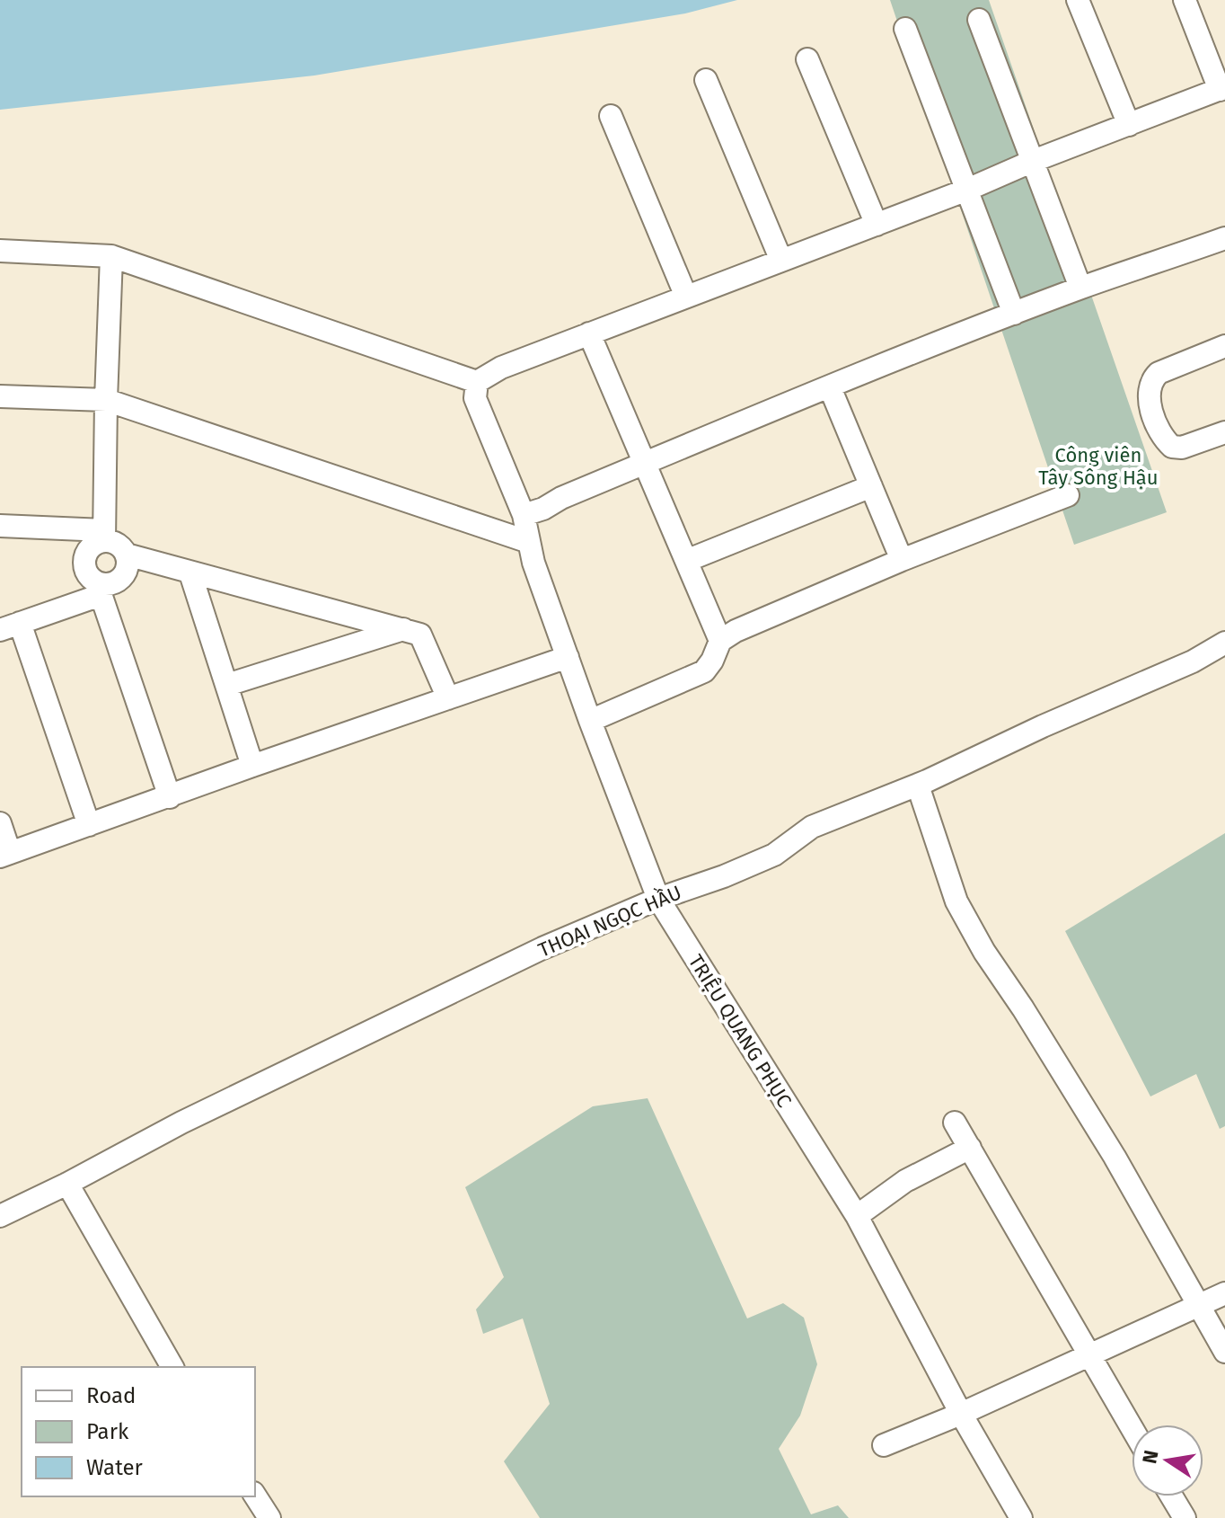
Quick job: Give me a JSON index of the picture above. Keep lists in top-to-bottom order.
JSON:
{
  "streets": {
    "street": ["THOẠI NGỌC HẦU", "TRIỆU QUANG PHỤC"]
  },
  "crossings": [
    ["THOẠI NGỌC HẦU", "TRIỆU QUANG PHỤC"]
  ],
  "parks": ["Công viên Tây Sông Hậu"],
  "legend": ["Road", "Park", "Water"],
  "north": "left"
}
